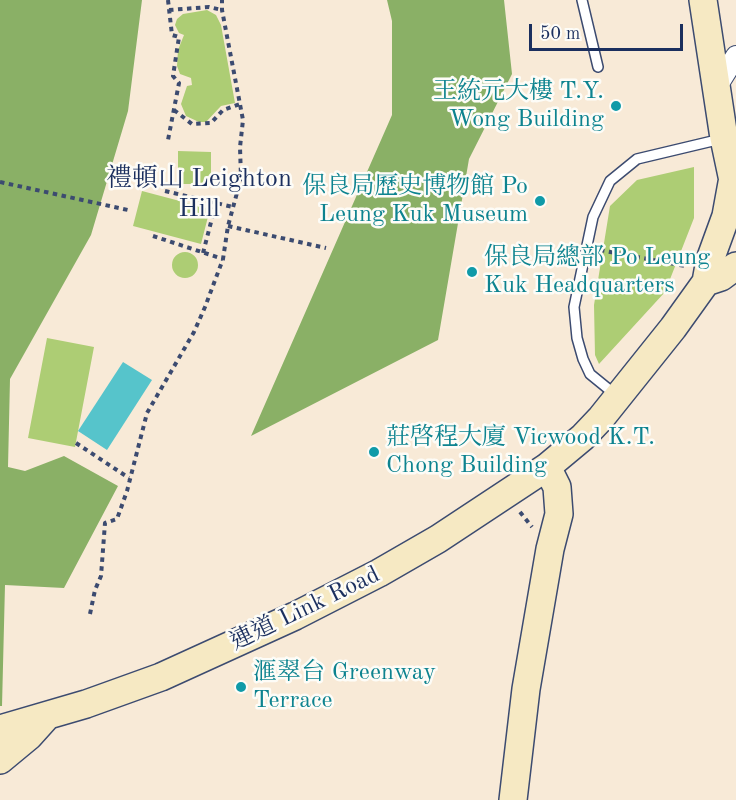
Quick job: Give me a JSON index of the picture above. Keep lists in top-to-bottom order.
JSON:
{
  "streets": {
    "street": ["連道 Link Road"]
  },
  "districts": ["禮頓山 Leighton Hill"],
  "places": [
    "王統元大樓 T.Y. Wong Building",
    "保良局歷史博物館 Po Leung Kuk Museum",
    "保良局總部 Po Leung Kuk Headquarters",
    "莊啓程大廈 Vicwood K.T. Chong Building",
    "滙翠台 Greenway Terrace"
  ],
  "scale_bar": "50 m"
}
